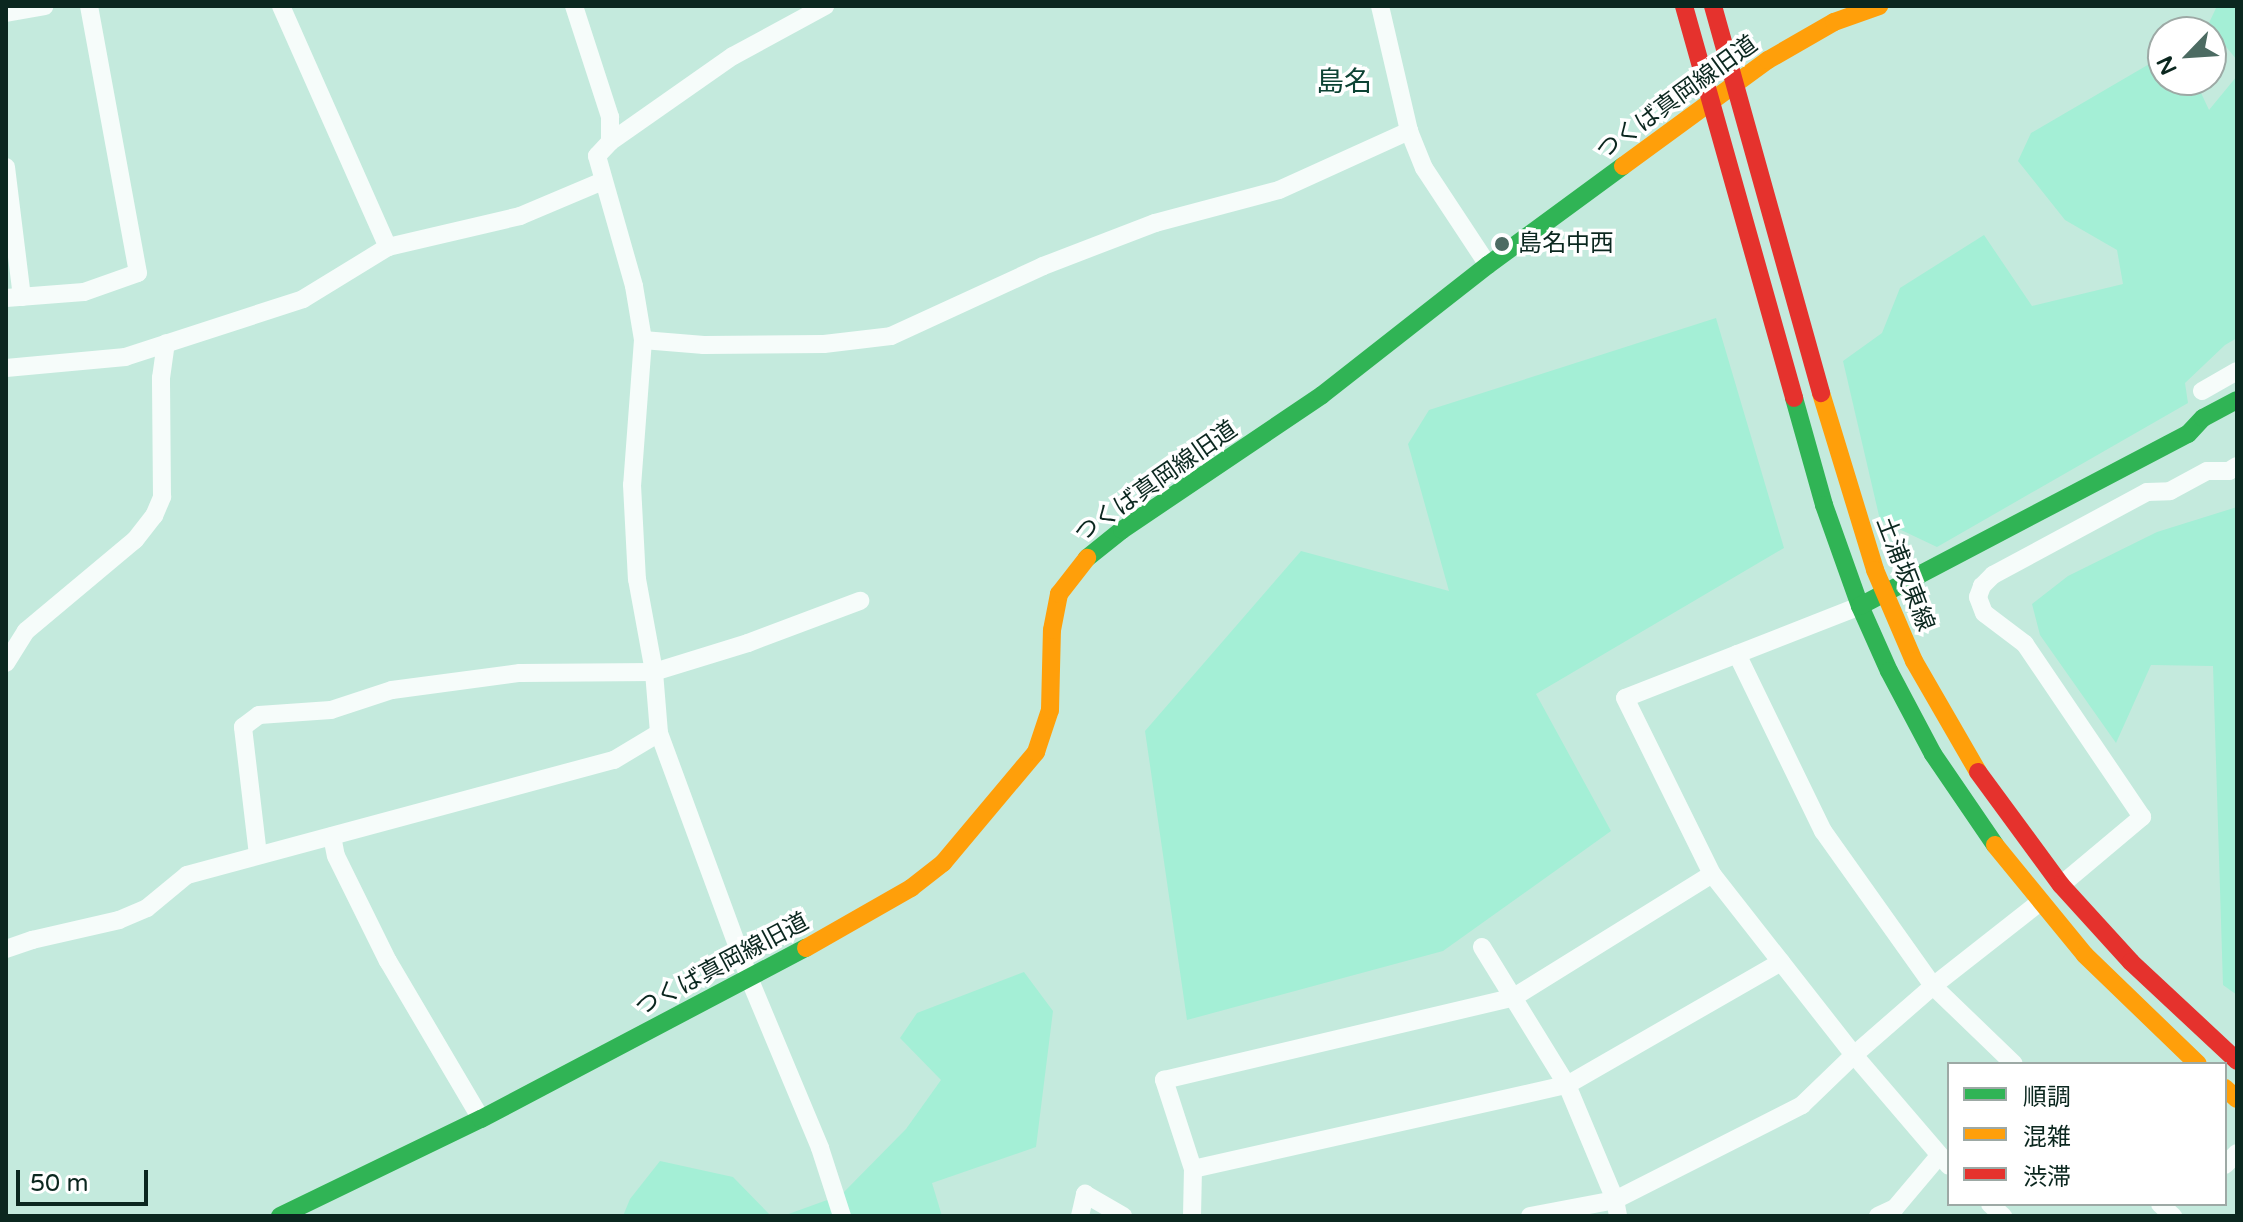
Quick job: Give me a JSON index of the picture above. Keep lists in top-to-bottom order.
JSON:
{
  "streets": {
    "main road": ["つくば真岡線旧道", "土浦坂東線"]
  },
  "crossings": [
    ["つくば真岡線旧道", "土浦坂東線"]
  ],
  "districts": ["島名"],
  "places": ["島名中西"],
  "legend": ["順調", "混雑", "渋滞"],
  "scale_bar": "50 m",
  "north": "bottom left"
}
